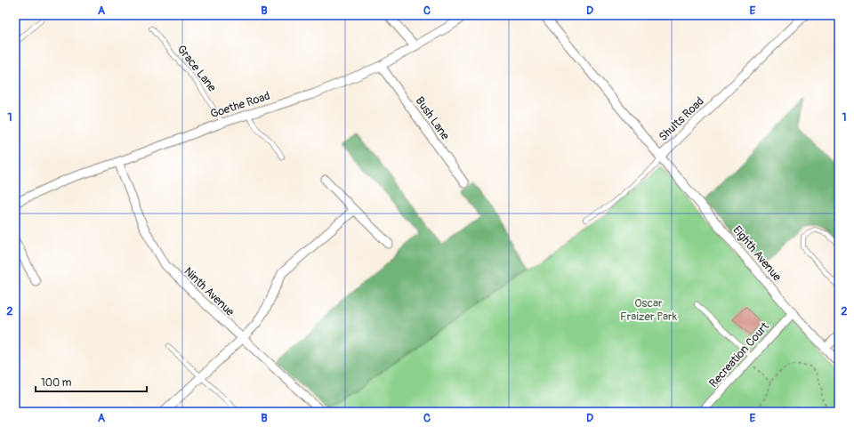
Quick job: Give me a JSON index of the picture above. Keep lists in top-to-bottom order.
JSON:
{
  "streets": {
    "street": [
      "Goethe Road",
      "Bush Lane",
      "Shults Road",
      "Eighth Avenue",
      "Ninth Avenue",
      "Recreation Court"
    ],
    "lane": ["Grace Lane"]
  },
  "crossings": [
    ["Grace Lane", "Goethe Road"],
    ["Goethe Road", "Bush Lane"],
    ["Goethe Road", "Ninth Avenue"],
    ["Shults Road", "Eighth Avenue"],
    ["Eighth Avenue", "Recreation Court"]
  ],
  "parks": ["Oscar Fraizer Park"],
  "scale_bar": "100 m",
  "grid": {
    "columns": [
      "A",
      "B",
      "C",
      "D",
      "E"
    ],
    "rows": ["1", "2"]
  }
}
